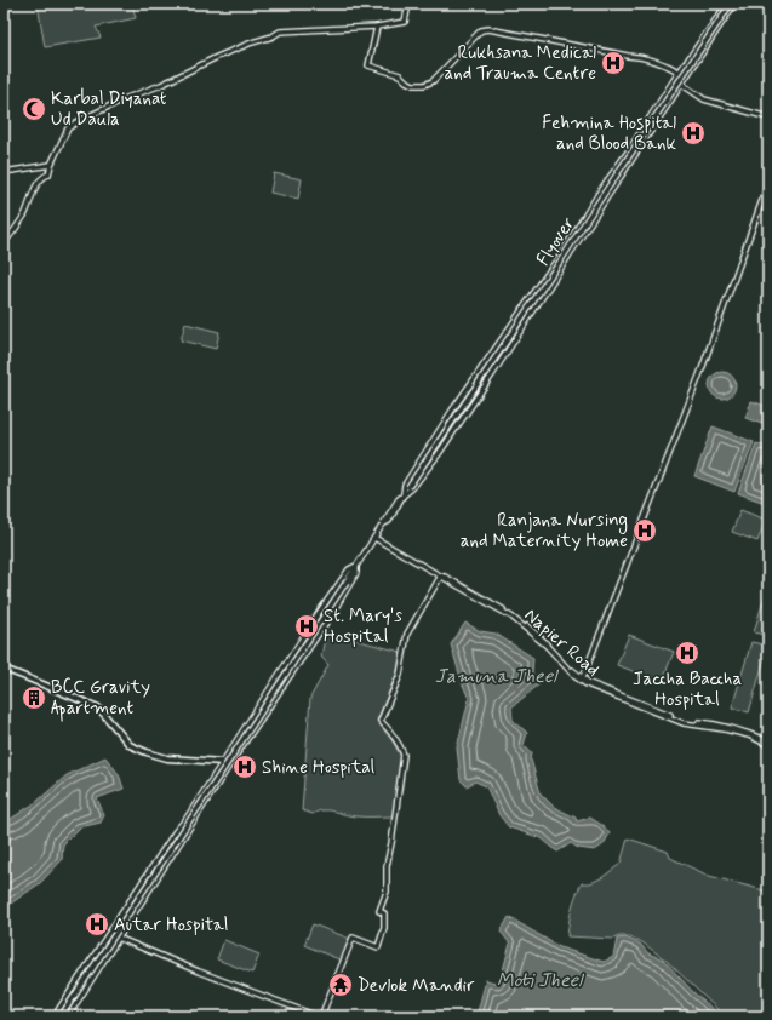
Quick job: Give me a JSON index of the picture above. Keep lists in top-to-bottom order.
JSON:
{
  "streets": {
    "main road": ["Flyover", "Napier Road"]
  },
  "water": ["Jamuna Jheel", "Moti Jheel"],
  "places": {
    "hospital": [
      "Rukhsana Medical and Trauma Centre",
      "Fehmina Hospital and Blood Bank",
      "Ranjana Nursing and Maternity Home",
      "St. Mary's Hospital",
      "Jaccha Baccha Hospital",
      "Shine Hospital",
      "Autar Hospital"
    ],
    "mosque": ["Karbal Diyanat Ud Daula"],
    "building": ["BCC Gravity Apartment"],
    "temple": ["Devlok Mandir"]
  }
}
